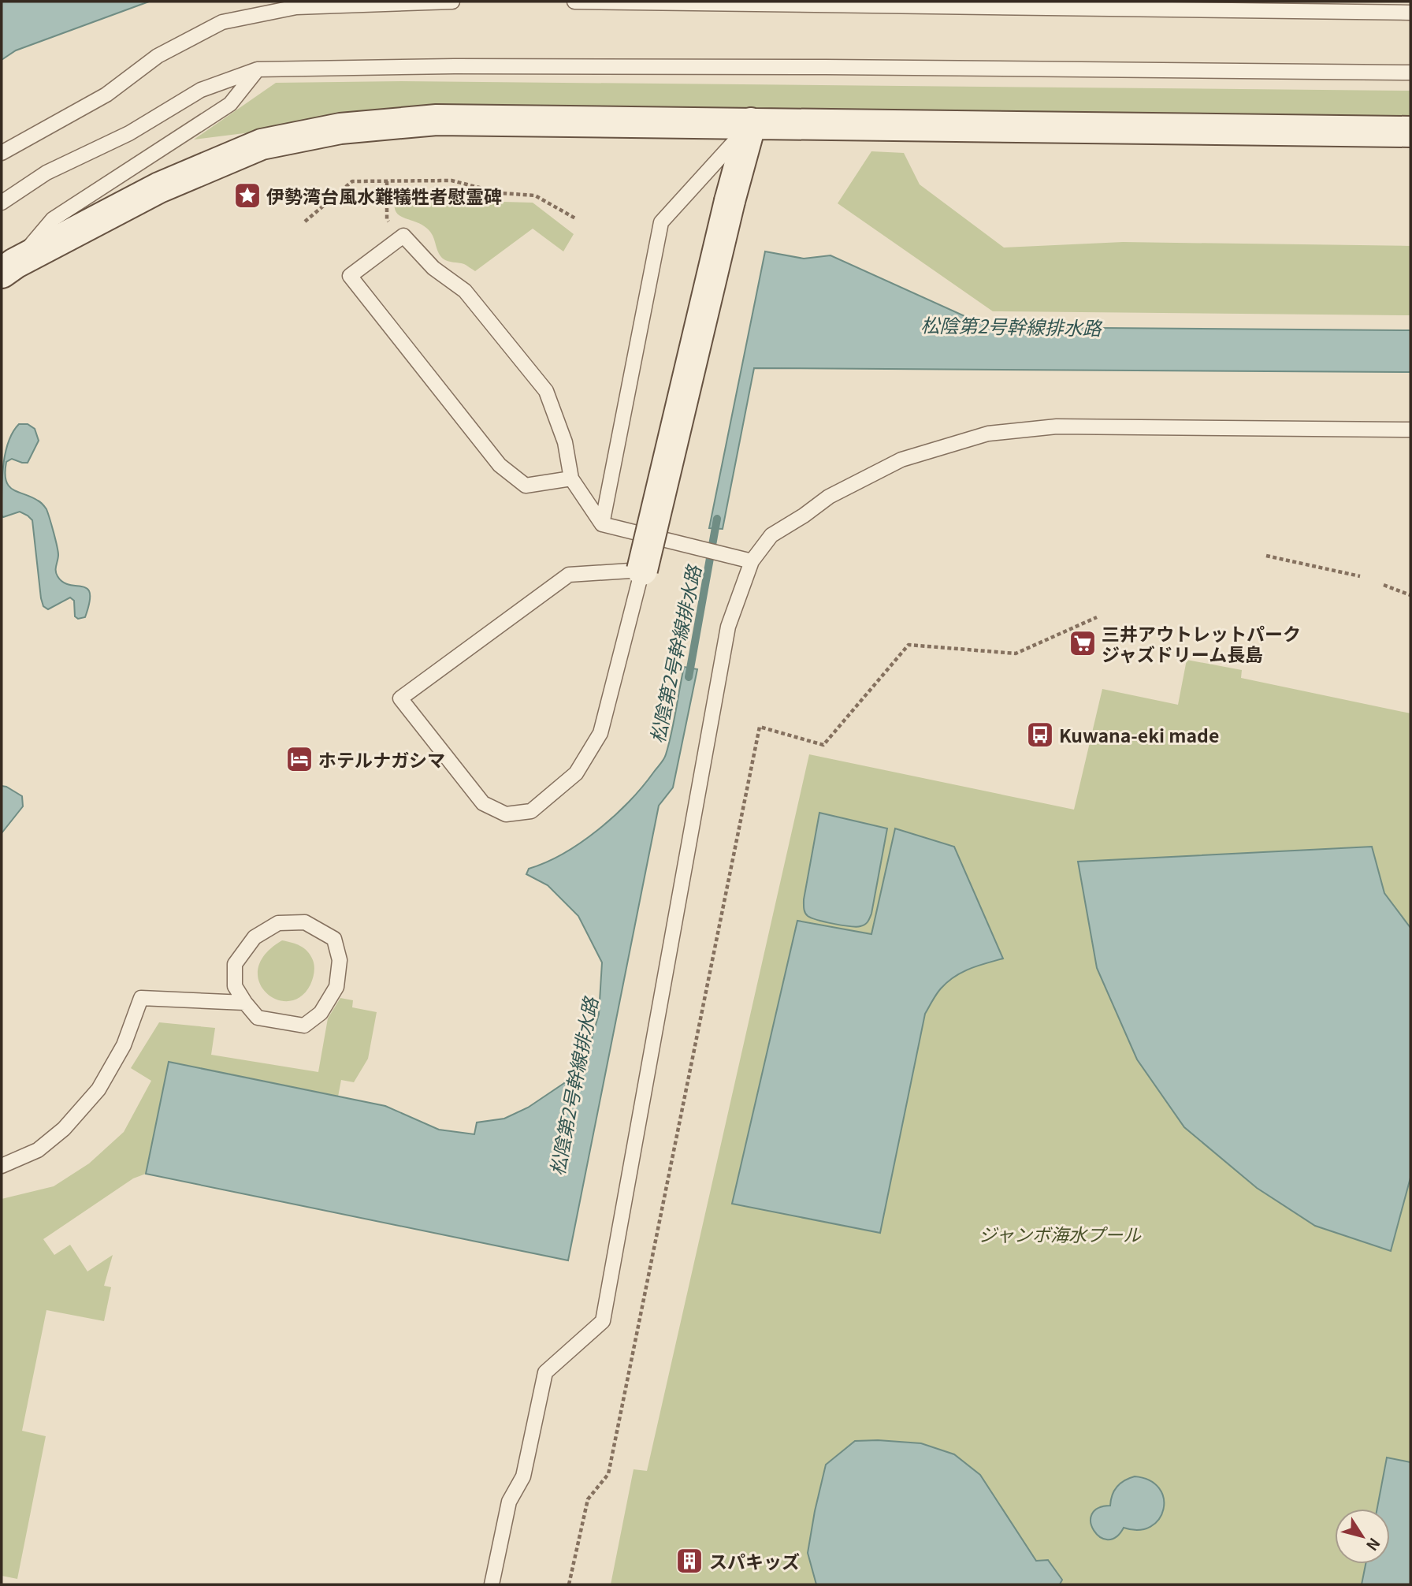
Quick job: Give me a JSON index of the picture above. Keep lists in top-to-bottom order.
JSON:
{
  "water": ["松陰第2号幹線排水路"],
  "parks": ["ジャンボ海水プール"],
  "places": {
    "place": ["伊勢湾台風水難犠牲者慰霊碑"],
    "supermarket": ["三井アウトレットパーク ジャズドリーム長島"],
    "bus stop": ["Kuwana-eki made"],
    "hotel": ["ホテルナガシマ"],
    "building": ["スパキッズ"]
  },
  "north": "bottom right"
}
